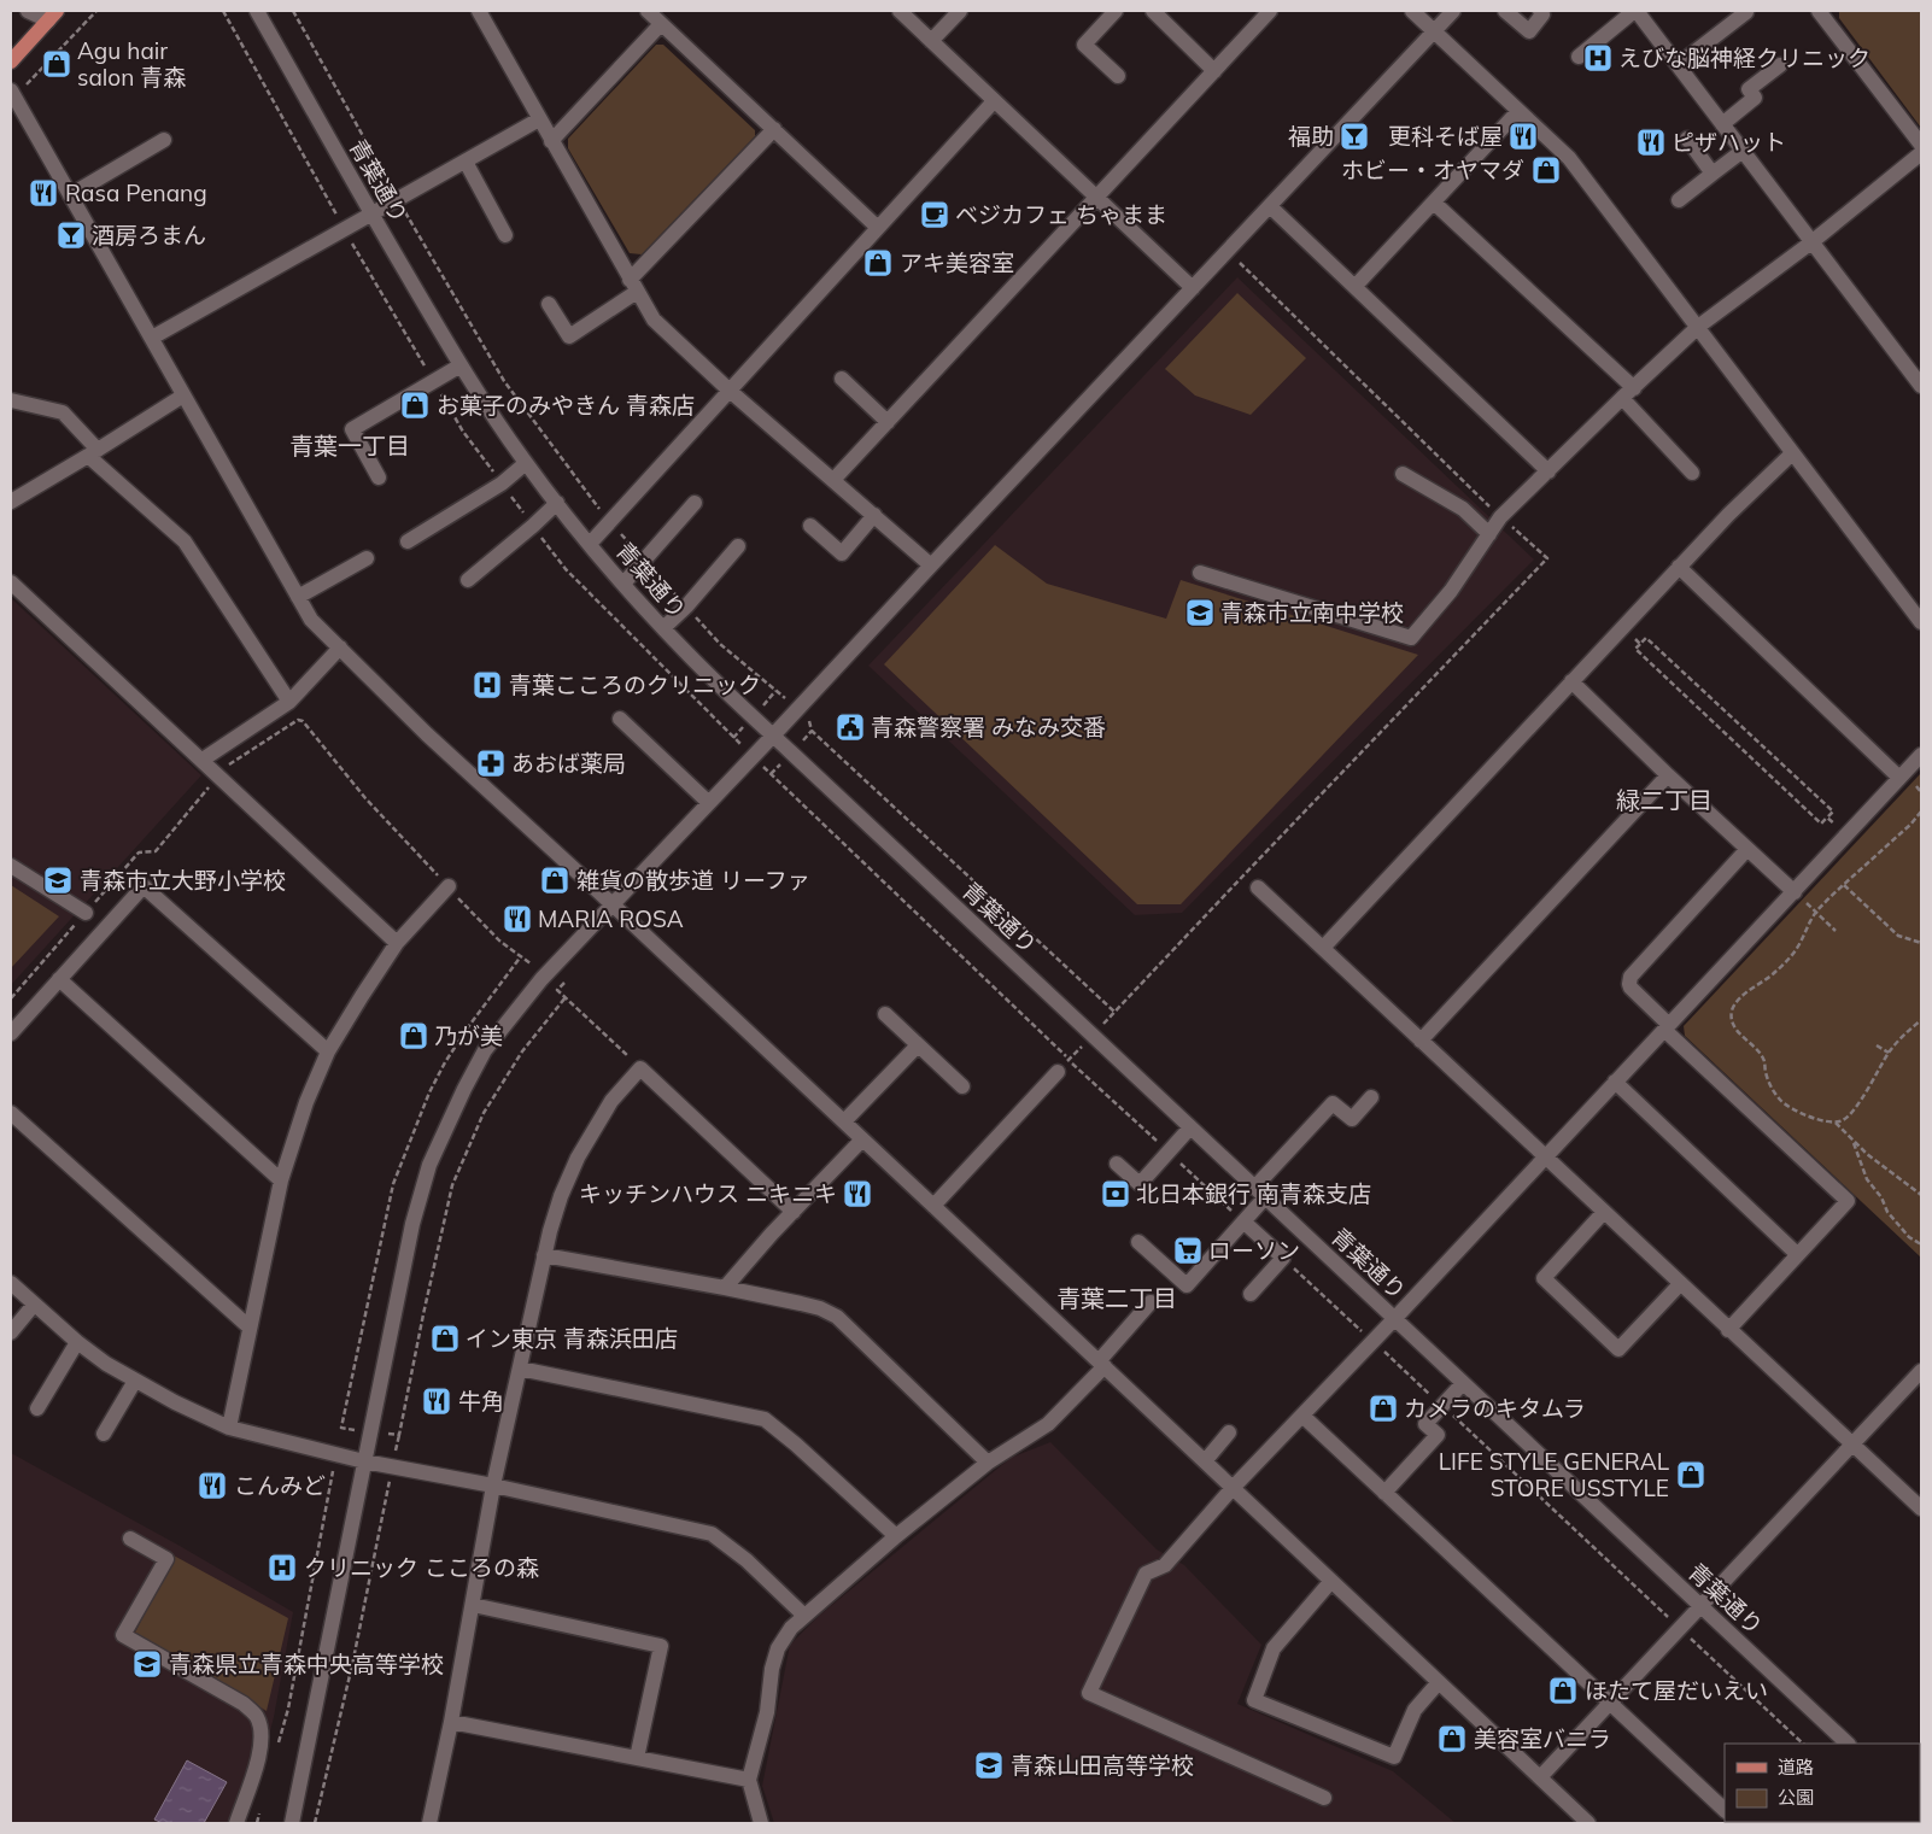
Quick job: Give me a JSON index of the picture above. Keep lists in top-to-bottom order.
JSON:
{
  "streets": {
    "street": ["青葉通り"]
  },
  "districts": ["青葉一丁目", "緑二丁目", "青葉二丁目"],
  "places": {
    "hospital": ["えびな脳神経クリニック", "青葉こころのクリニック", "クリニック こころの森"],
    "shop": [
      "Agu hair salon 青森",
      "ホビー・オヤマダ",
      "アキ美容室",
      "お菓子のみやきん 青森店",
      "雑貨の散歩道 リーファ",
      "乃が美",
      "イン東京 青森浜田店",
      "カメラのキタムラ",
      "LIFE STYLE GENERAL STORE USSTYLE",
      "ほたて屋だいえい",
      "美容室バニラ"
    ],
    "bar": ["福助", "酒房ろまん"],
    "restaurant": [
      "更科そば屋",
      "ピザハット",
      "Rasa Penang",
      "MARIA ROSA",
      "キッチンハウス ニキニキ",
      "牛角",
      "こんみど"
    ],
    "cafe": ["ベジカフェ ちゃまま"],
    "school or university": [
      "青森市立南中学校",
      "青森市立大野小学校",
      "青森県立青森中央高等学校",
      "青森山田高等学校"
    ],
    "public building": ["青森警察署 みなみ交番"],
    "pharmacy": ["あおば薬局"],
    "bank": ["北日本銀行 南青森支店"],
    "supermarket": ["ローソン"]
  },
  "legend": ["道路", "公園"]
}
